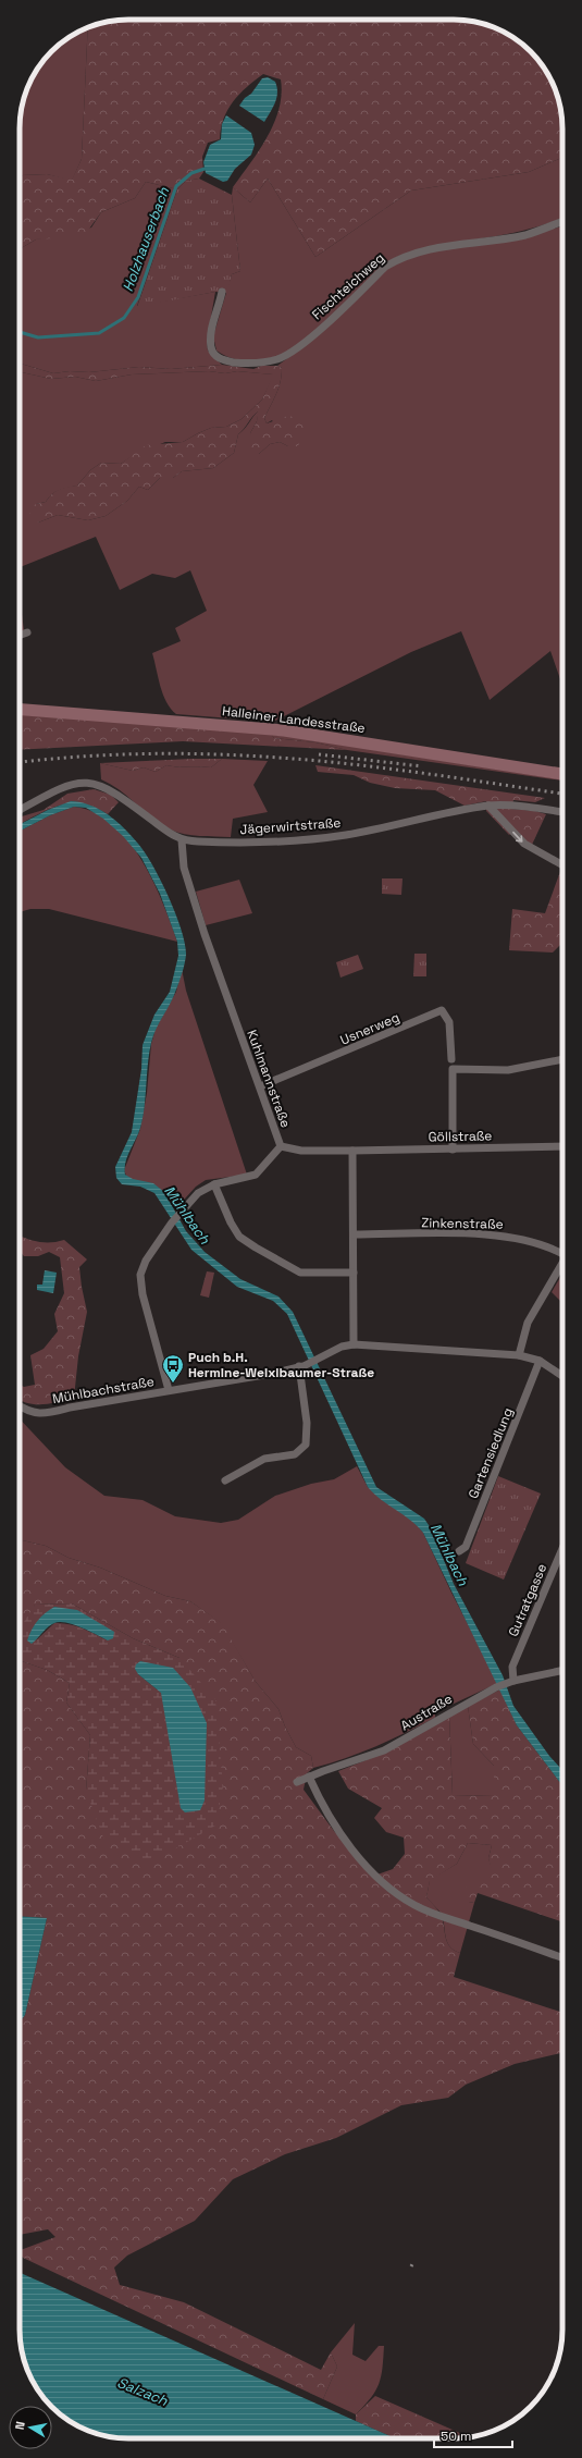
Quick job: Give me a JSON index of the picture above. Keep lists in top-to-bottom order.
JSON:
{
  "streets": {
    "main road": ["Halleiner Landesstraße"],
    "street": [
      "Fischteichweg",
      "Jägerwirtstraße",
      "Usnerweg",
      "Kuhlmannstraße",
      "Göllstraße",
      "Zinkenstraße",
      "Mühlbachstraße",
      "Gartensiedlung",
      "Gutratgasse",
      "Austraße"
    ]
  },
  "crossings": [
    ["Jägerwirtstraße", "Kuhlmannstraße"],
    ["Usnerweg", "Kuhlmannstraße"],
    ["Kuhlmannstraße", "Göllstraße"],
    ["Gutratgasse", "Austraße"]
  ],
  "water": ["Holzhauserbach", "Mühlbach", "Salzach"],
  "places": {
    "bus stop": ["Puch b.H. Hermine-Weixlbaumer-Straße"]
  },
  "scale_bar": "50 m",
  "north": "left"
}
